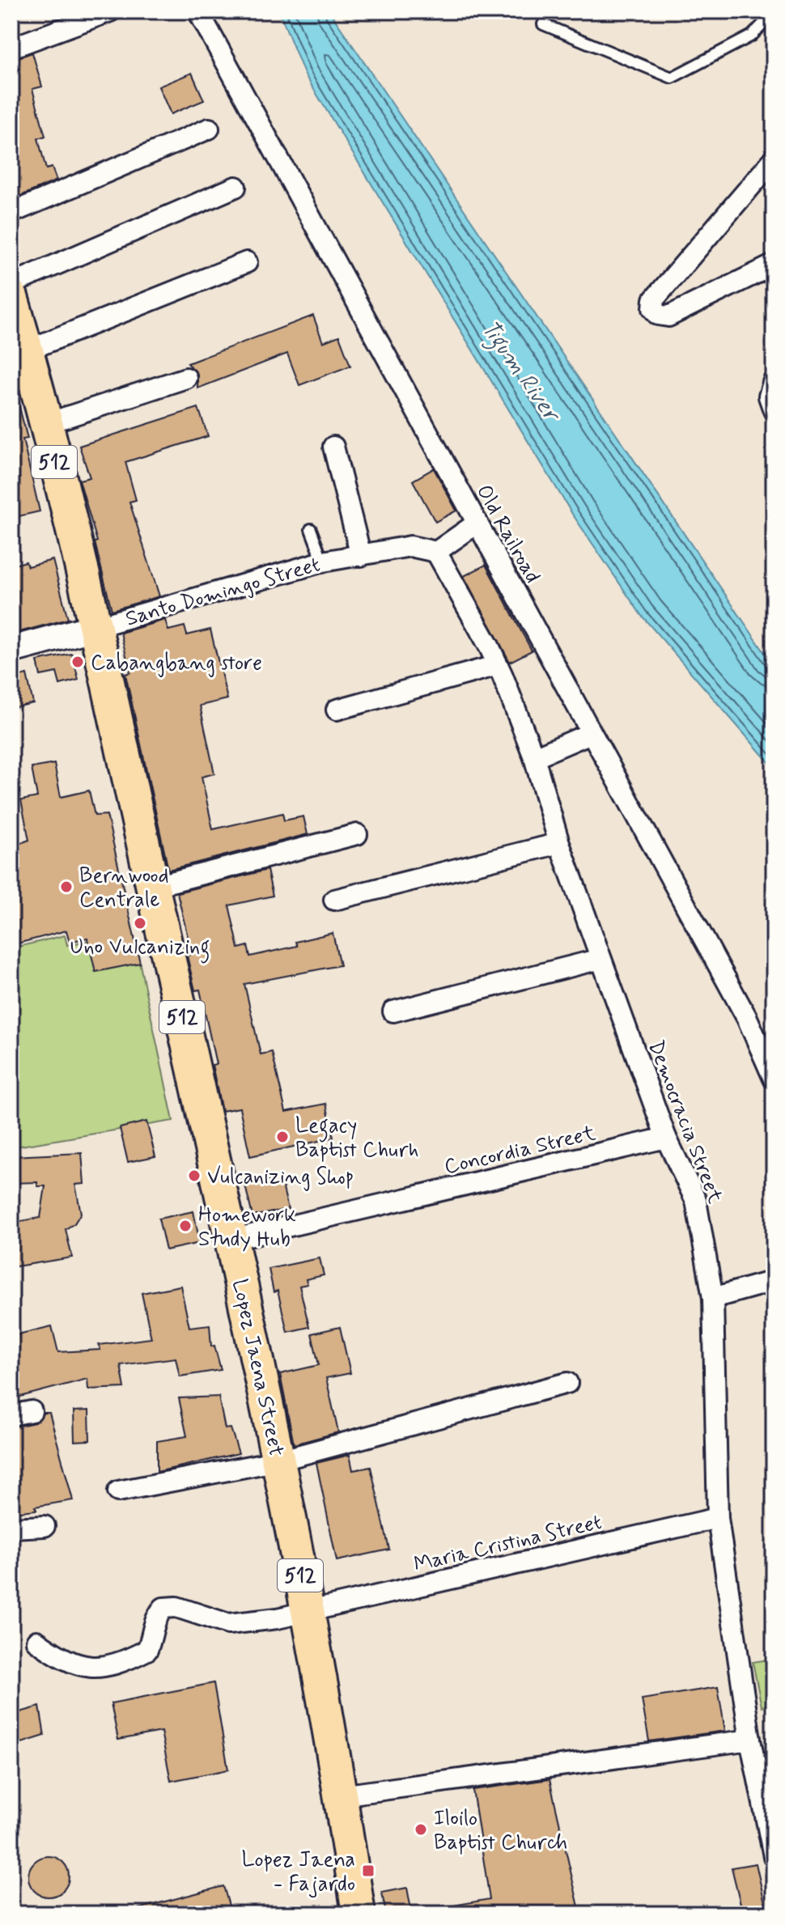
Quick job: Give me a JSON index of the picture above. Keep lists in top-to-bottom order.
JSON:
{
  "streets": {
    "main road": ["512", "Lopez Jaena Street"],
    "street": [
      "Old Railroad",
      "Santo Domingo Street",
      "Democracia Street",
      "Concordia Street",
      "Maria Cristina Street"
    ]
  },
  "crossings": [
    ["Santo Domingo Street", "Democracia Street"],
    ["Santo Domingo Street", "Lopez Jaena Street"],
    ["Democracia Street", "Concordia Street"],
    ["Democracia Street", "Maria Cristina Street"],
    ["Concordia Street", "Lopez Jaena Street"],
    ["Lopez Jaena Street", "Maria Cristina Street"]
  ],
  "water": ["Tigum River"],
  "places": {
    "other": [
      "Cabangbang store",
      "Bernwood Centrale",
      "Uno Vulcanizing",
      "Legacy Baptist Churh",
      "Vulcanizing Shop",
      "Homework Study Hub",
      "Iloilo Baptist Church"
    ],
    "transit": ["Lopez Jaena - Fajardo"]
  }
}
